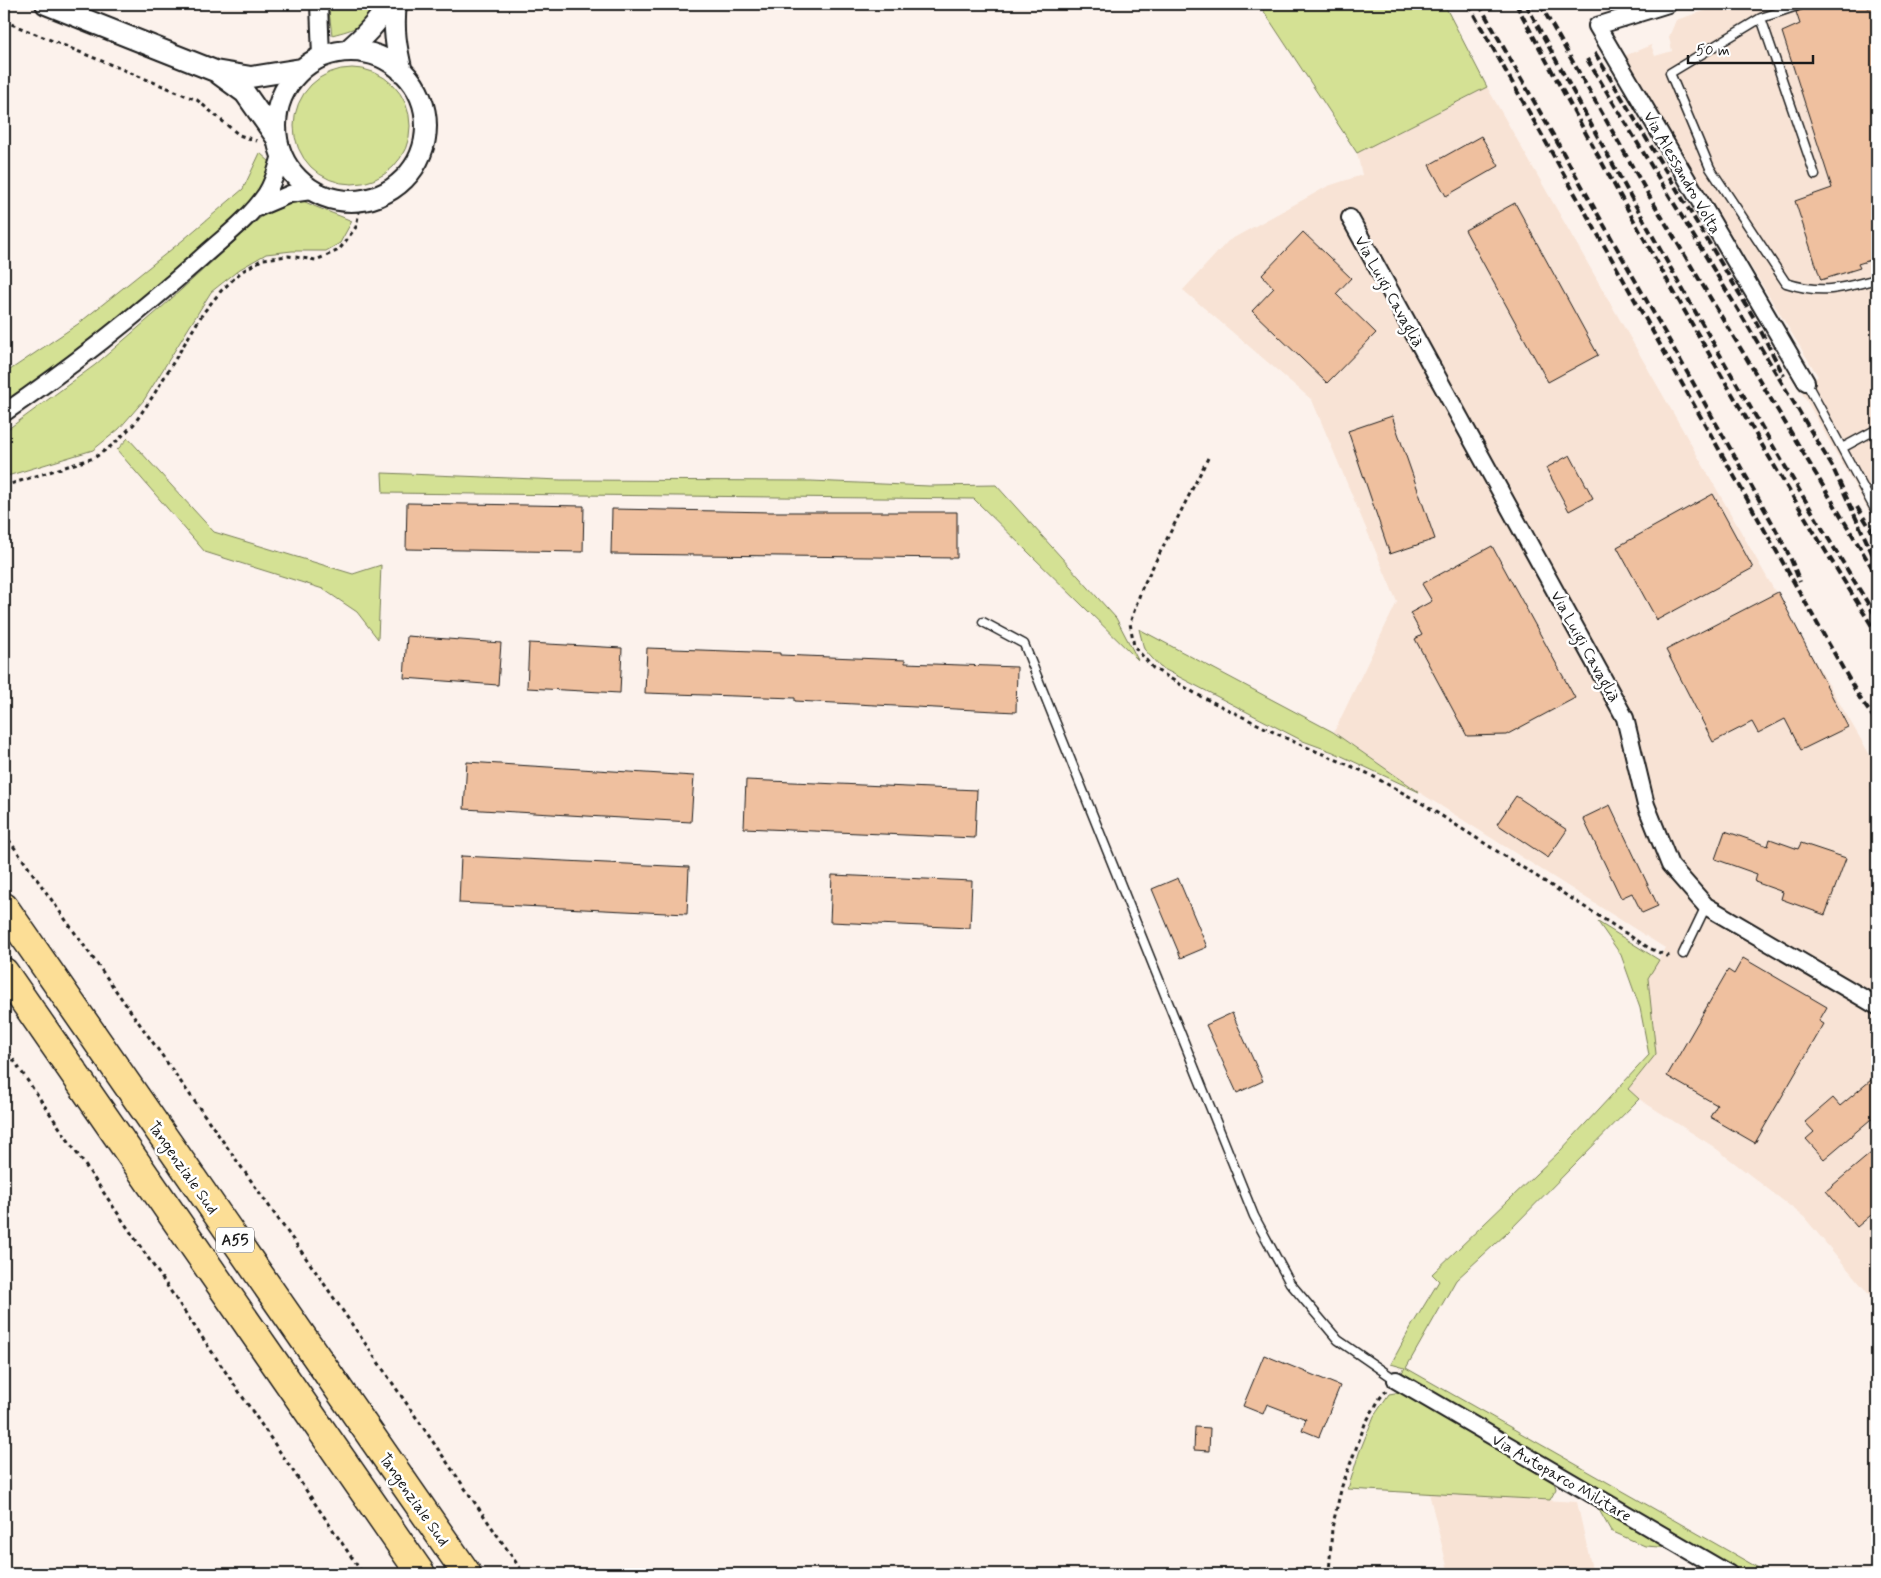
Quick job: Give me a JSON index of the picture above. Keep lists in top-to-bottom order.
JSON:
{
  "streets": {
    "highway": ["Tangenziale Sud", "A55"],
    "street": ["Via Alessandro Volta", "Via Luigi Cavaglià", "Via Autoparco Militare"]
  },
  "scale_bar": "50 m"
}
